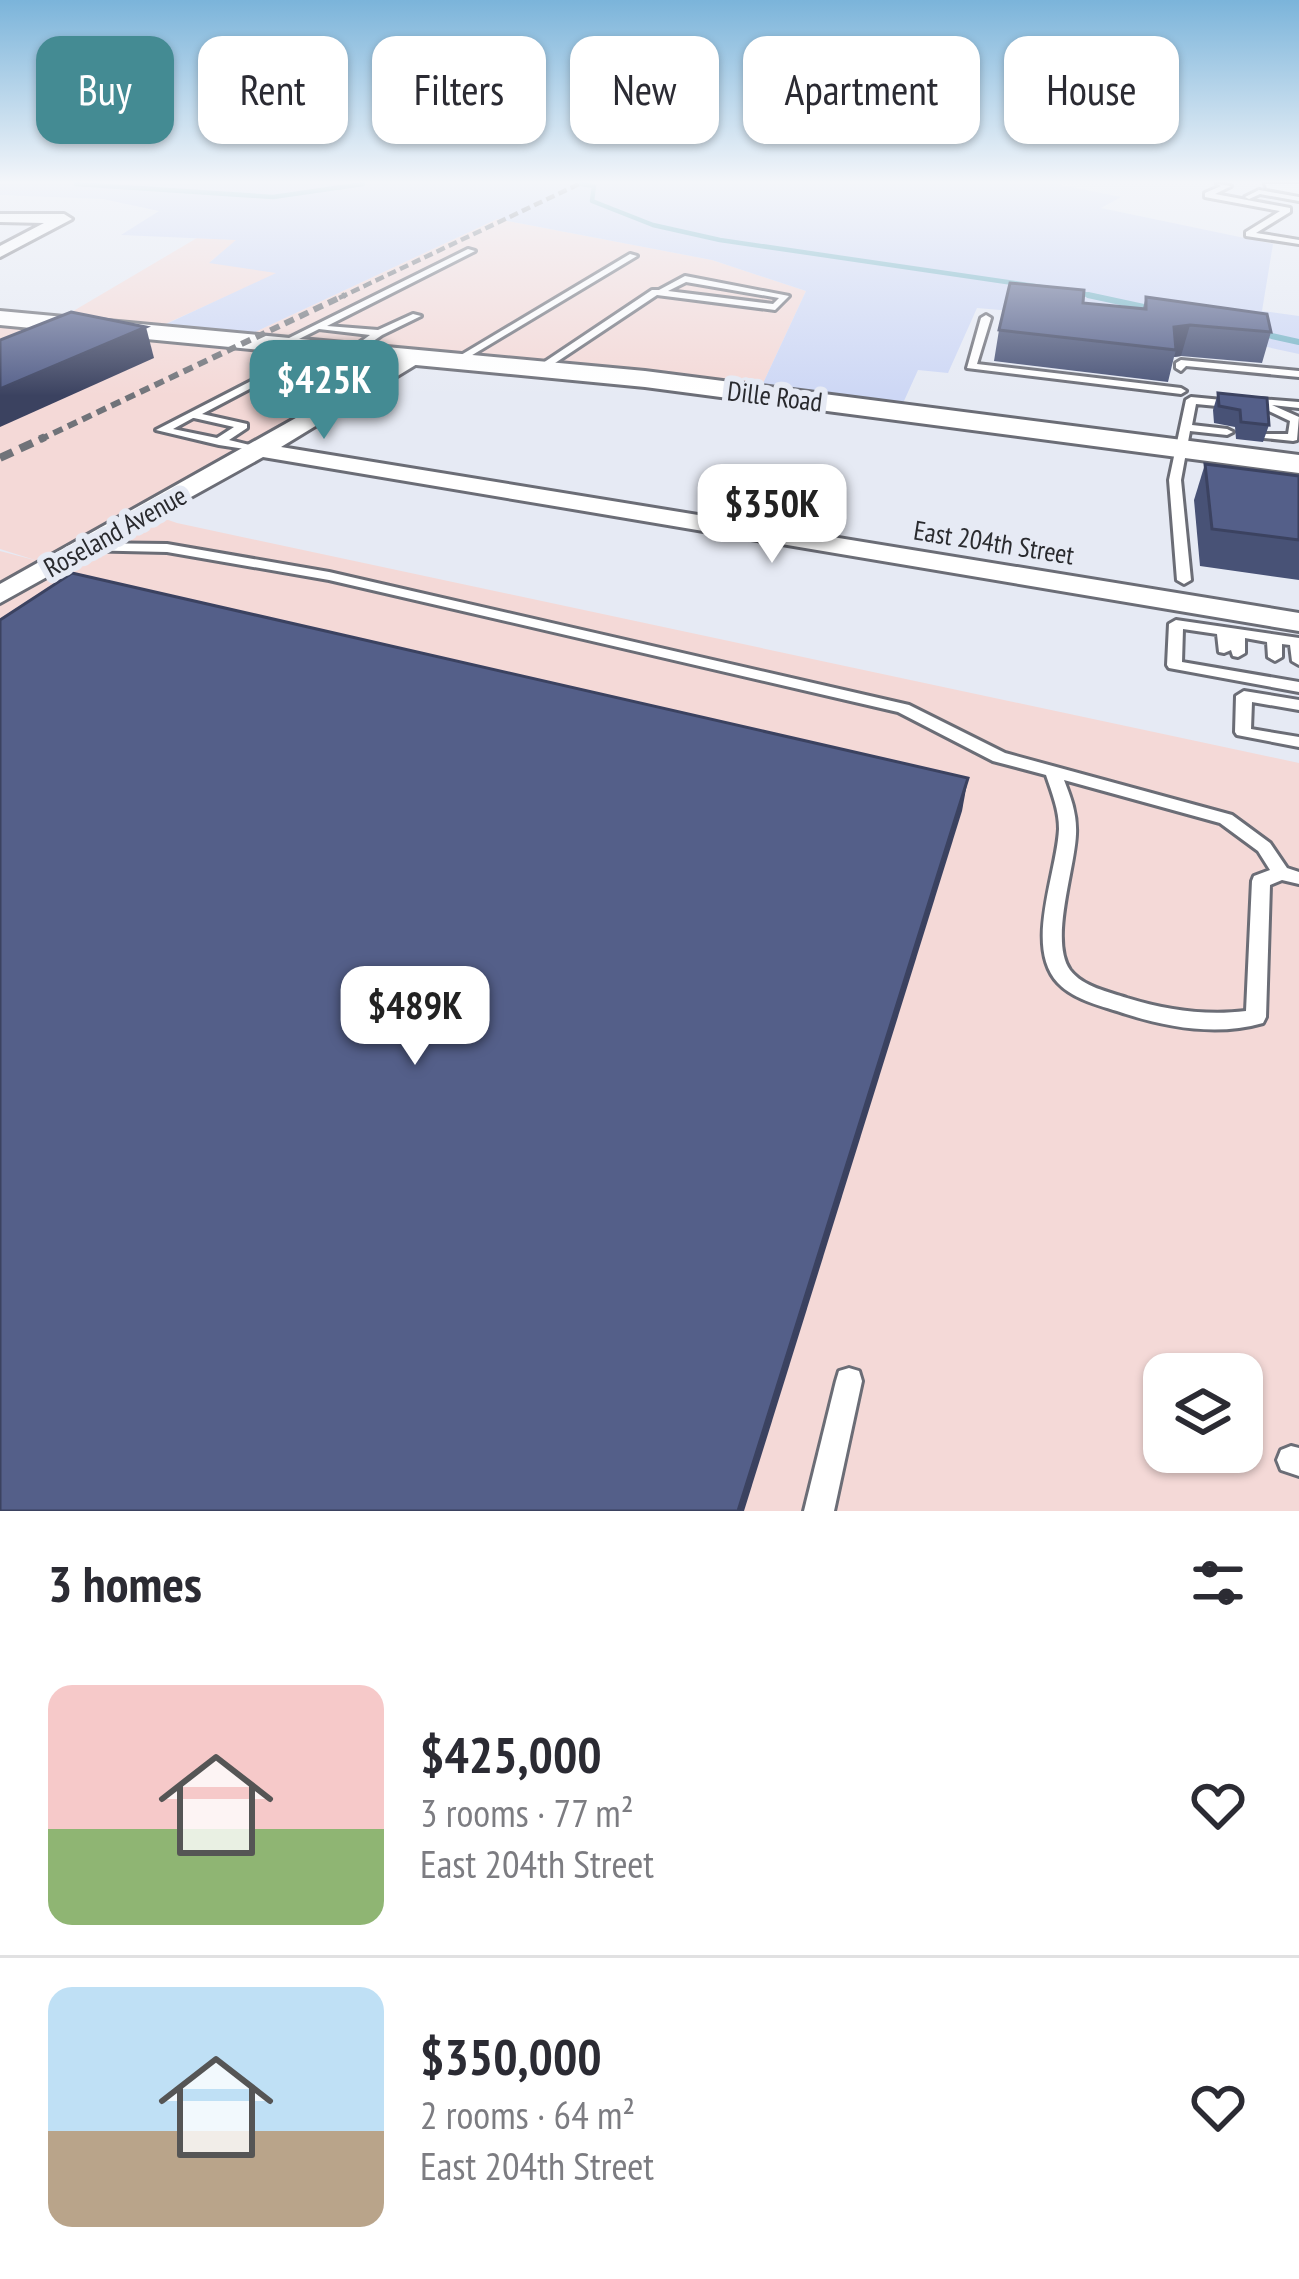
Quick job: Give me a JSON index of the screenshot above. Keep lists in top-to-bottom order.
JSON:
{
  "streets": {
    "street": ["Dille Road", "Roseland Avenue", "East 204th Street"]
  },
  "crossings": [
    ["Dille Road", "Roseland Avenue"],
    ["Roseland Avenue", "East 204th Street"]
  ],
  "page": {
    "chip": [
      "Buy",
      "Rent",
      "Filters",
      "New",
      "Apartment",
      "House"
    ],
    "price": ["$425K", "$350K", "$489K"],
    "heading": "3 homes",
    "list": [
      {
        "name": "$425,000",
        "note": "3 rooms · 77 m² · East 204th Street"
      },
      {
        "name": "$350,000",
        "note": "2 rooms · 64 m² · East 204th Street"
      }
    ]
  }
}
